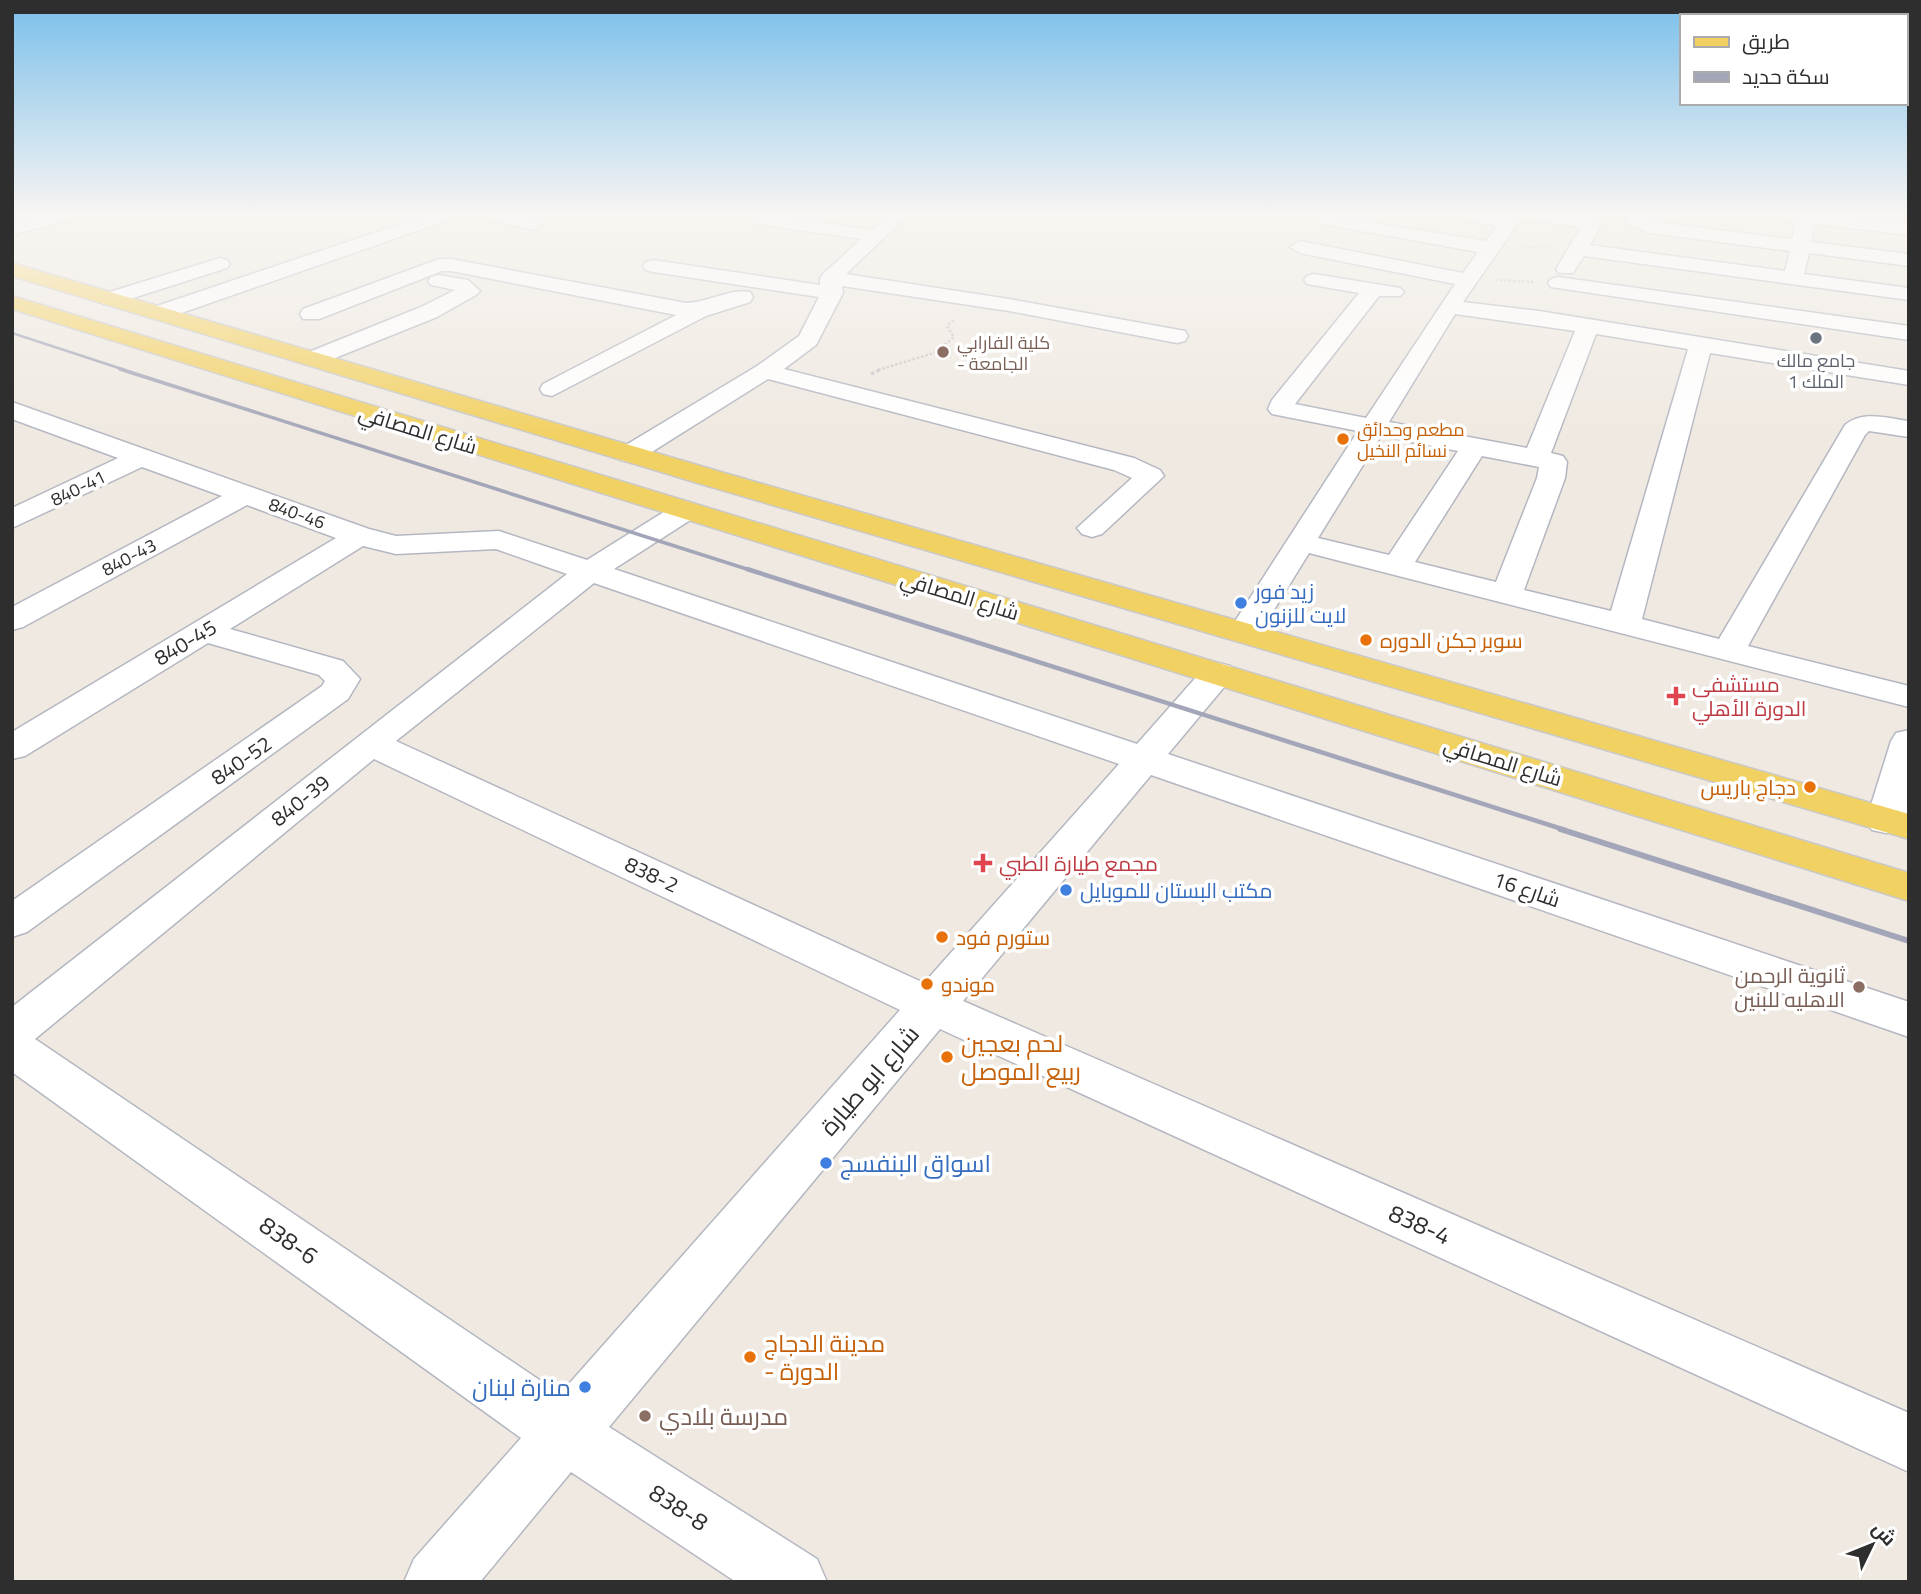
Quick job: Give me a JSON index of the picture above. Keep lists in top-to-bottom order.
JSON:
{
  "streets": {
    "main road": ["شارع المصافي"],
    "street": [
      "840-41",
      "840-46",
      "840-43",
      "840-45",
      "840-52",
      "840-39",
      "838-2",
      "شارع 16",
      "شارع ابو طيارة",
      "838-4",
      "838-6",
      "838-8"
    ]
  },
  "crossings": [
    ["شارع المصافي", "840-39"],
    ["شارع المصافي", "شارع ابو طيارة"],
    ["840-41", "840-46"],
    ["840-46", "840-43"],
    ["840-46", "840-45"],
    ["840-46", "840-39"],
    ["840-46", "شارع 16"],
    ["840-45", "840-52"],
    ["840-39", "838-2"],
    ["840-39", "شارع 16"],
    ["838-2", "شارع ابو طيارة"],
    ["838-2", "838-4"],
    ["شارع 16", "شارع ابو طيارة"],
    ["شارع ابو طيارة", "838-4"],
    ["شارع ابو طيارة", "838-6"],
    ["شارع ابو طيارة", "838-8"],
    ["838-6", "838-8"]
  ],
  "places": {
    "other": [
      "جامع مالك الملك 1",
      "كلية الفارابي - الجامعة",
      "مطعم وحدائق نسائم النخيل",
      "زيد فور لايت للزنون",
      "سوبر جكن الدوره",
      "دجاج باريس",
      "مكتب البستان للموبايل",
      "ستورم فود",
      "موندو",
      "ثانوية الرحمن الاهليه للبنين",
      "لحم بعجين ربيع الموصل",
      "اسواق البنفسج",
      "مدينة الدجاج - الدورة",
      "منارة لبنان",
      "مدرسة بلادي"
    ],
    "health": ["مستشفى الدورة الأهلي", "مجمع طيارة الطبي"]
  },
  "legend": ["طريق", "سكة حديد"],
  "north": "top right"
}
